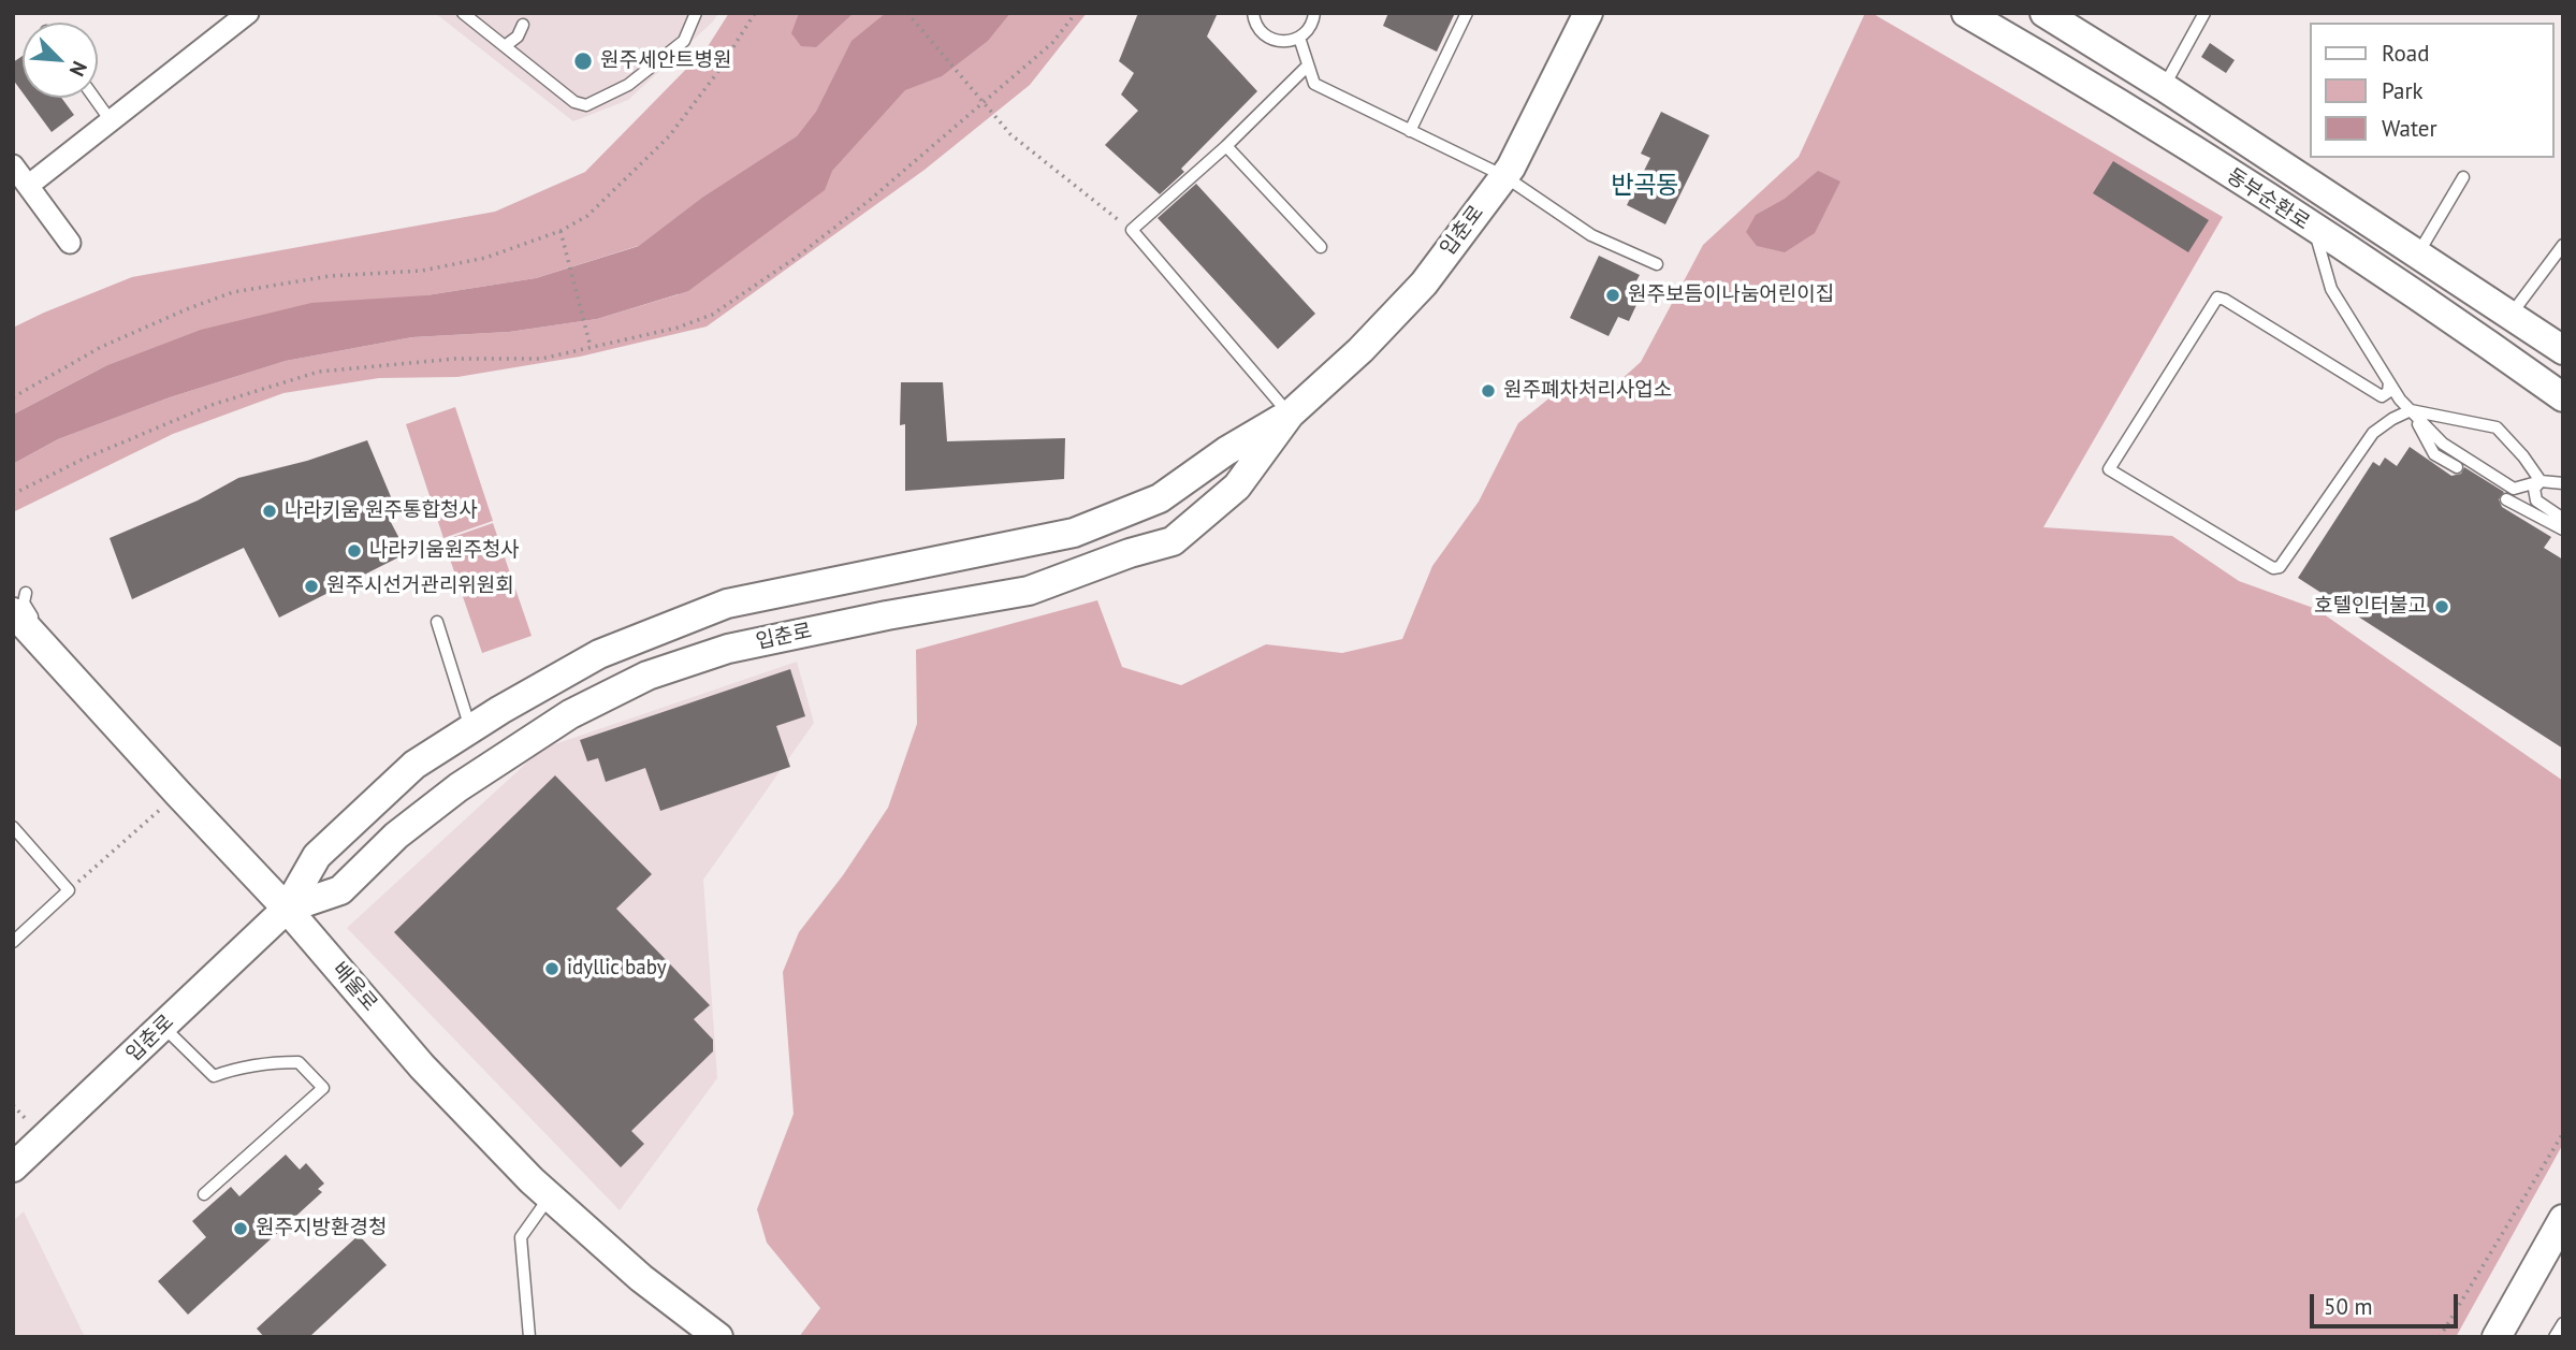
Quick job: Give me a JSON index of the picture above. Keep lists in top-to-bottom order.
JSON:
{
  "streets": {
    "street": ["동부순환로", "입춘로", "배울로"]
  },
  "crossings": [
    ["입춘로", "배울로"]
  ],
  "districts": ["반곡동"],
  "places": [
    "원주세안트병원",
    "원주보듬이나눔어린이집",
    "원주폐차처리사업소",
    "나라키움 원주통합청사",
    "나라키움원주청사",
    "원주시선거관리위원회",
    "호텔인터불고",
    "idyllic baby",
    "원주지방환경청"
  ],
  "legend": ["Road", "Park", "Water"],
  "scale_bar": "50 m",
  "north": "bottom right"
}
